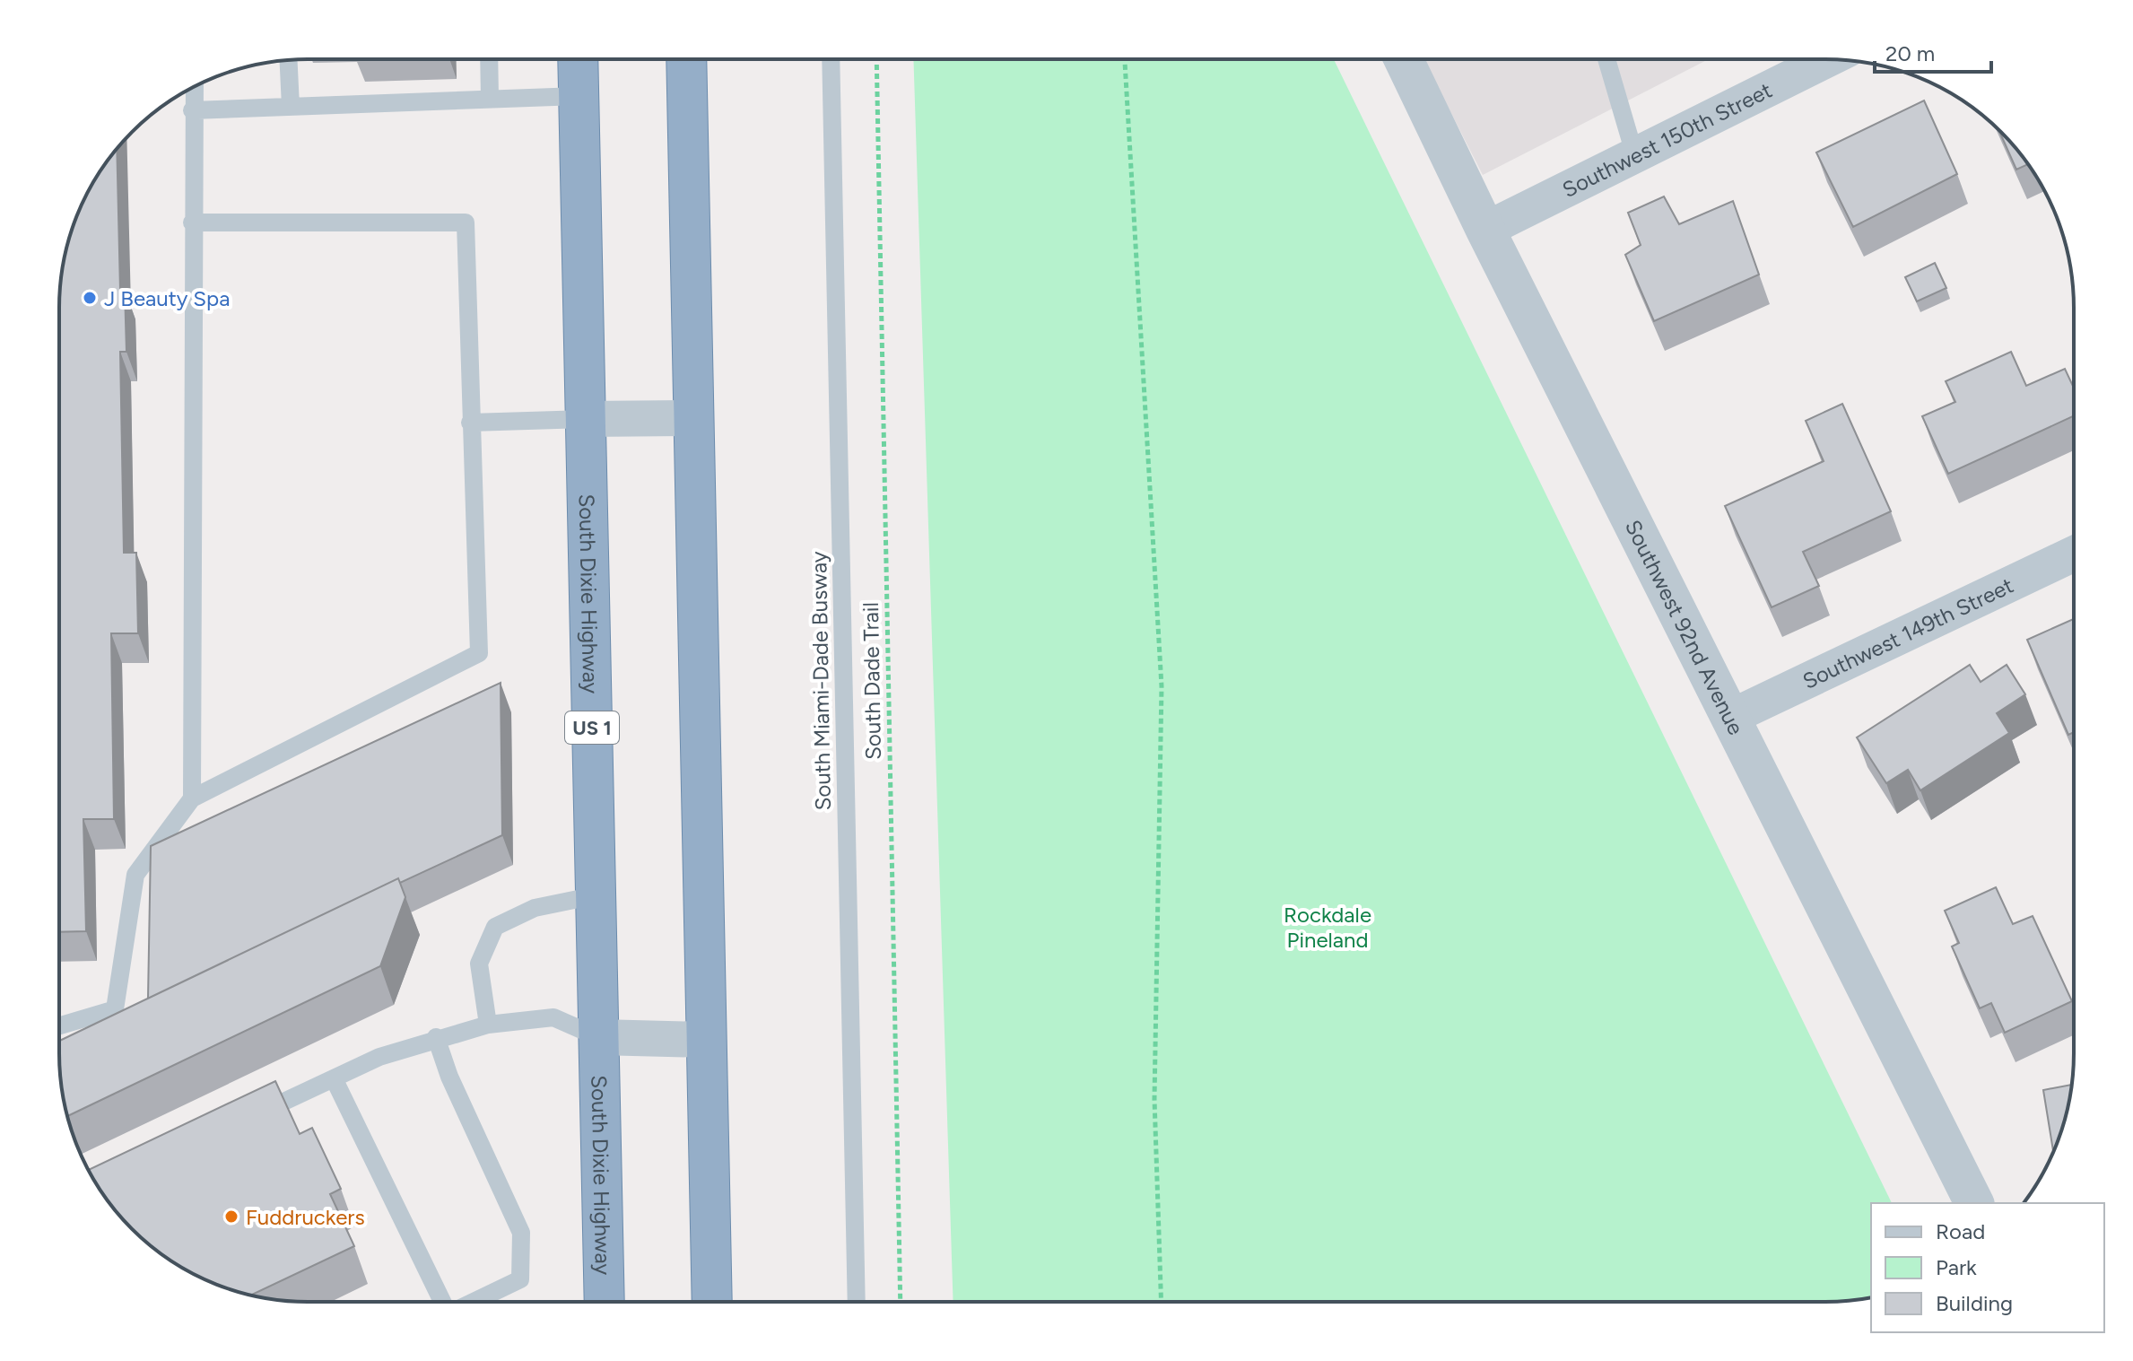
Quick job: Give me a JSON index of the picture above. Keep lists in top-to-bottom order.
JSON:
{
  "streets": {
    "highway": ["South Dixie Highway", "US 1"],
    "street": ["Southwest 150th Street", "Southwest 92nd Avenue", "Southwest 149th Street"],
    "lane": ["South Miami-Dade Busway"],
    "path": ["South Dade Trail"]
  },
  "crossings": [
    ["Southwest 150th Street", "Southwest 92nd Avenue"],
    ["Southwest 92nd Avenue", "Southwest 149th Street"]
  ],
  "parks": ["Rockdale Pineland"],
  "places": ["J Beauty Spa", "Fuddruckers"],
  "legend": ["Road", "Park", "Building"],
  "scale_bar": "20 m"
}
